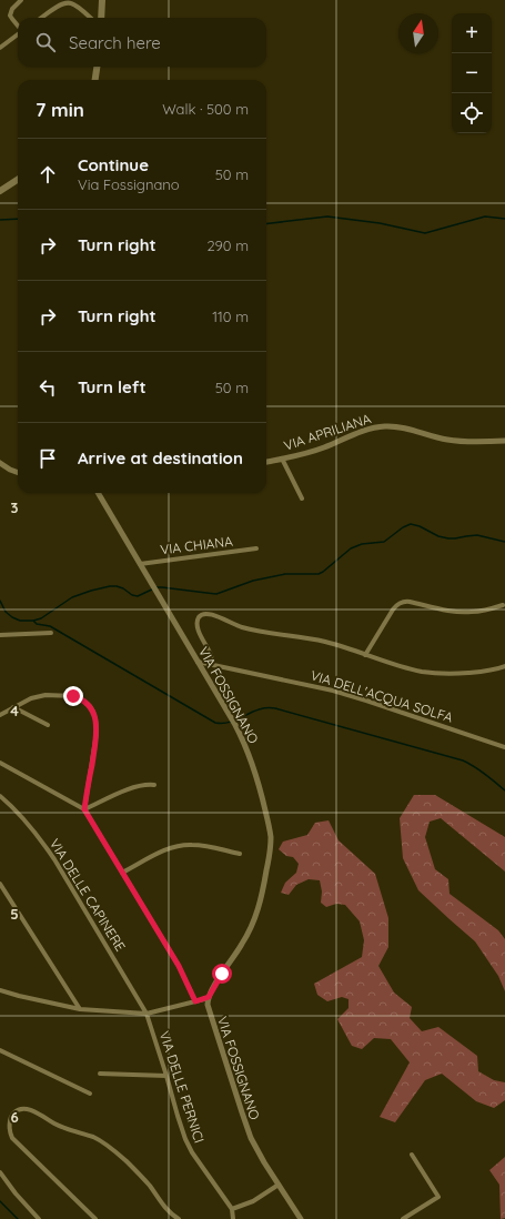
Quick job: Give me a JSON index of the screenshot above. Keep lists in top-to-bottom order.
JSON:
{
  "streets": {
    "street": [
      "VIA APRILIANA",
      "VIA CHIANA",
      "VIA FOSSIGNANO",
      "VIA DELL'ACQUA SOLFA",
      "VIA DELLE CAPINERE",
      "VIA DELLE PERNICI"
    ]
  },
  "crossings": [
    ["VIA CHIANA", "VIA FOSSIGNANO"],
    ["VIA FOSSIGNANO", "VIA DELL'ACQUA SOLFA"],
    ["VIA DELLE CAPINERE", "VIA DELLE PERNICI"]
  ],
  "north": "top",
  "page": {
    "map_buttons": ["+", "−"],
    "search": "Search here",
    "heading": ["7 min", "Walk · 500 m"],
    "list": [
      ["Continue", "Via Fossignano", "50 m"],
      ["Turn right", "290 m"],
      ["Turn right", "110 m"],
      ["Turn left", "50 m"],
      "Arrive at destination"
    ]
  },
  "grid": {
    "rows": [
      "3",
      "4",
      "5",
      "6"
    ]
  }
}
